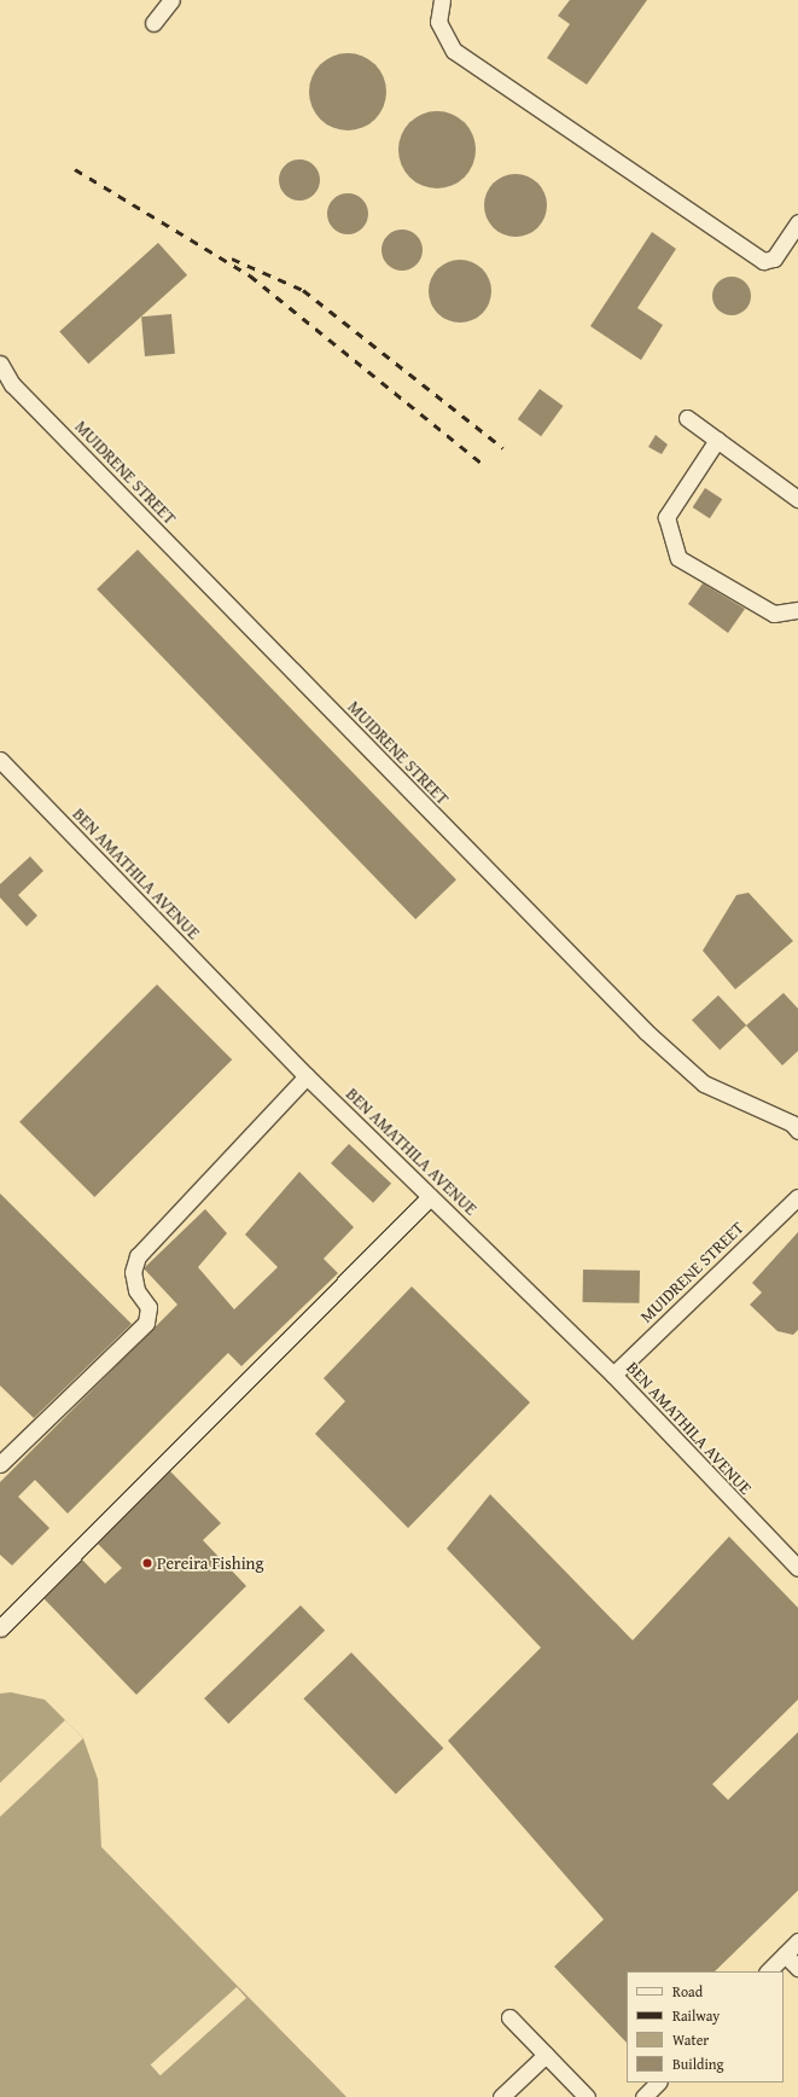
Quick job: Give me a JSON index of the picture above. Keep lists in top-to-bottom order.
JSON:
{
  "streets": {
    "street": ["MUIDRENE STREET", "BEN AMATHILA AVENUE"]
  },
  "crossings": [
    ["MUIDRENE STREET", "BEN AMATHILA AVENUE"]
  ],
  "places": ["Pereira Fishing"],
  "legend": [
    "Road",
    "Railway",
    "Water",
    "Building"
  ]
}
